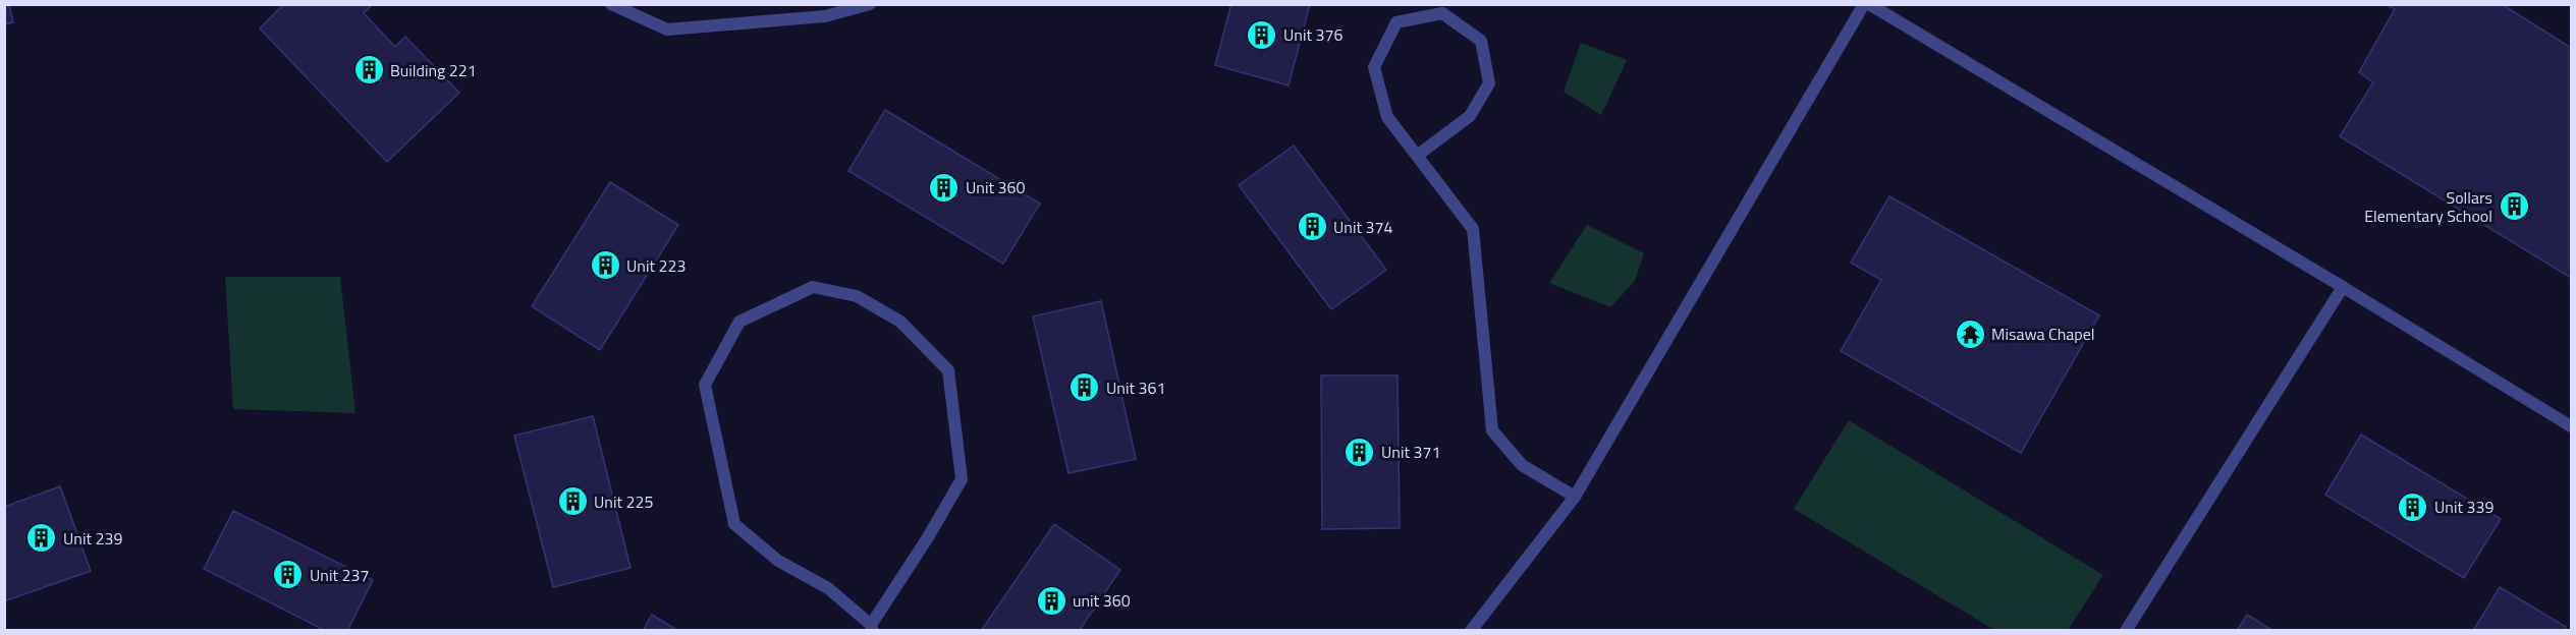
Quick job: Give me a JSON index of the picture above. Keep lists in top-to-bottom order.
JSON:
{
  "places": {
    "building": [
      "Unit 376",
      "Building 221",
      "Unit 360",
      "Sollars Elementary School",
      "Unit 374",
      "Unit 223",
      "Unit 361",
      "Unit 371",
      "Unit 225",
      "Unit 339",
      "Unit 239",
      "Unit 237",
      "unit 360"
    ],
    "temple": ["Misawa Chapel"]
  }
}
